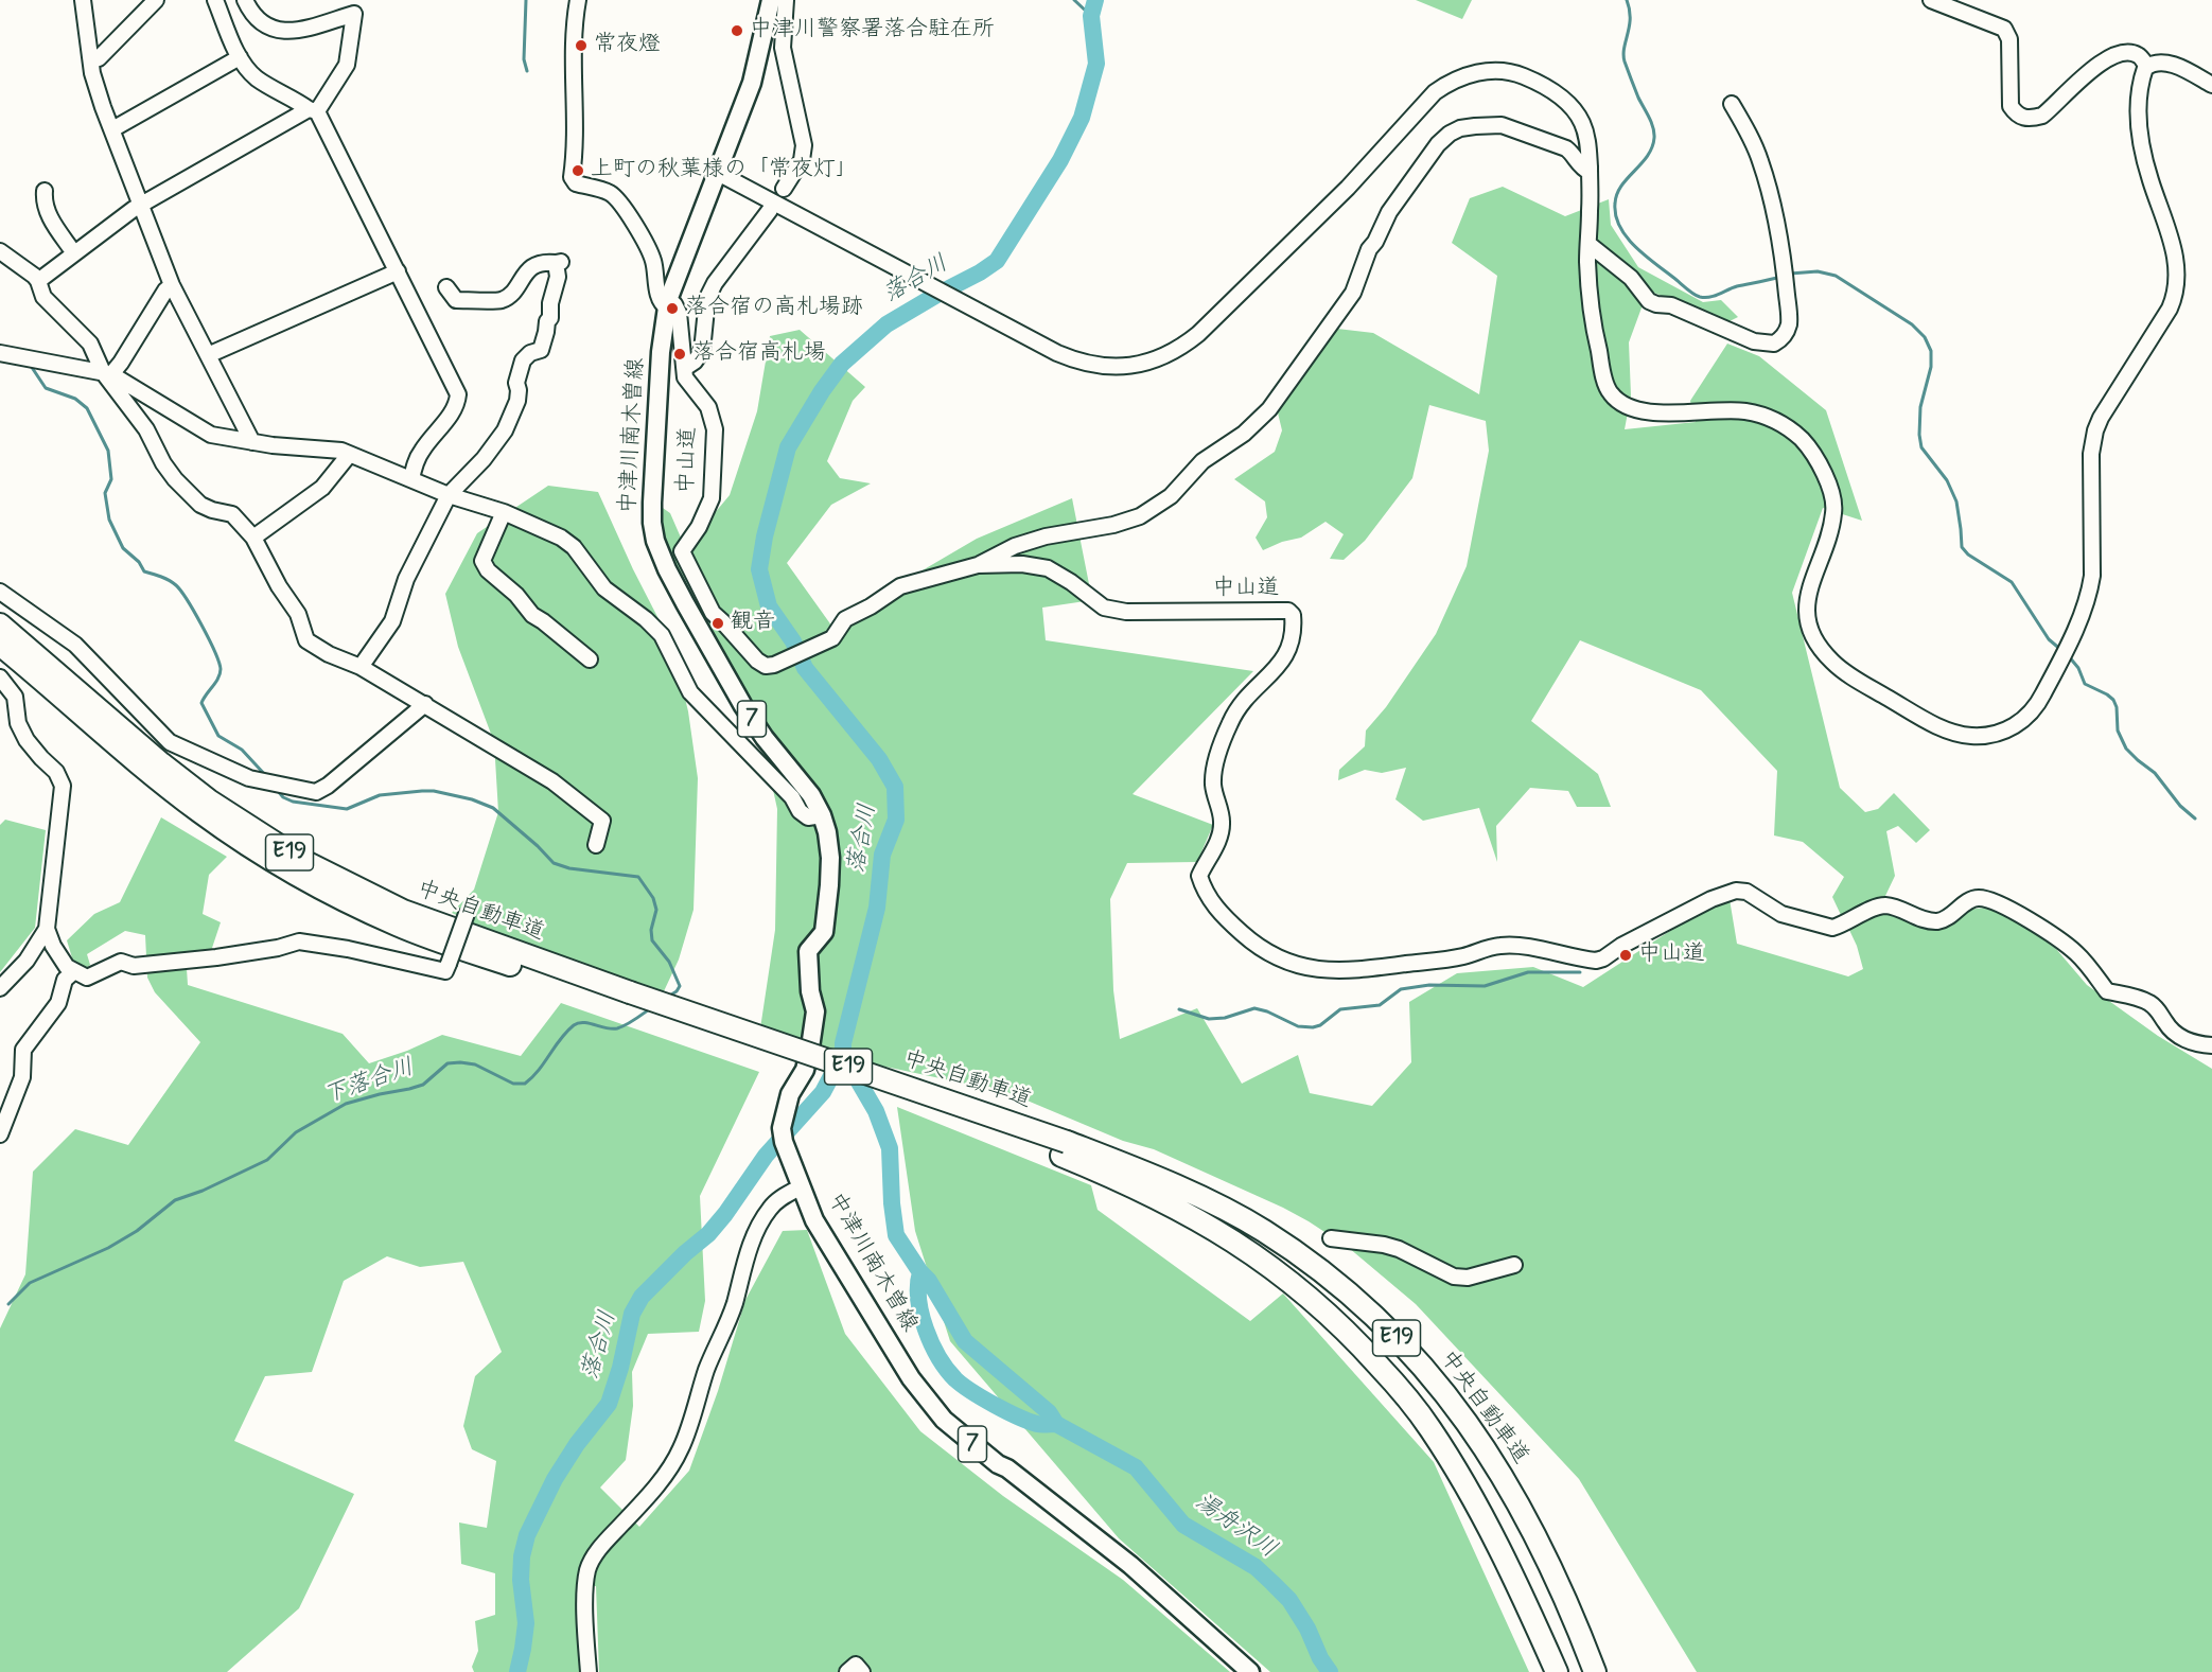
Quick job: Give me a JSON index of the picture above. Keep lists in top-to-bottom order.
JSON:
{
  "streets": {
    "highway": ["E19", "中央自動車道"],
    "main road": ["中津川南木曽線", "7"],
    "street": ["中山道"]
  },
  "crossings": [
    ["中津川南木曽線", "中山道"]
  ],
  "water": ["落合川", "下落合川", "湯舟沢川"],
  "places": [
    "中津川警察署落合駐在所",
    "常夜燈",
    "上町の秋葉様の「常夜灯」",
    "落合宿の高札場跡",
    "落合宿高札場",
    "観音",
    "中山道"
  ]
}
